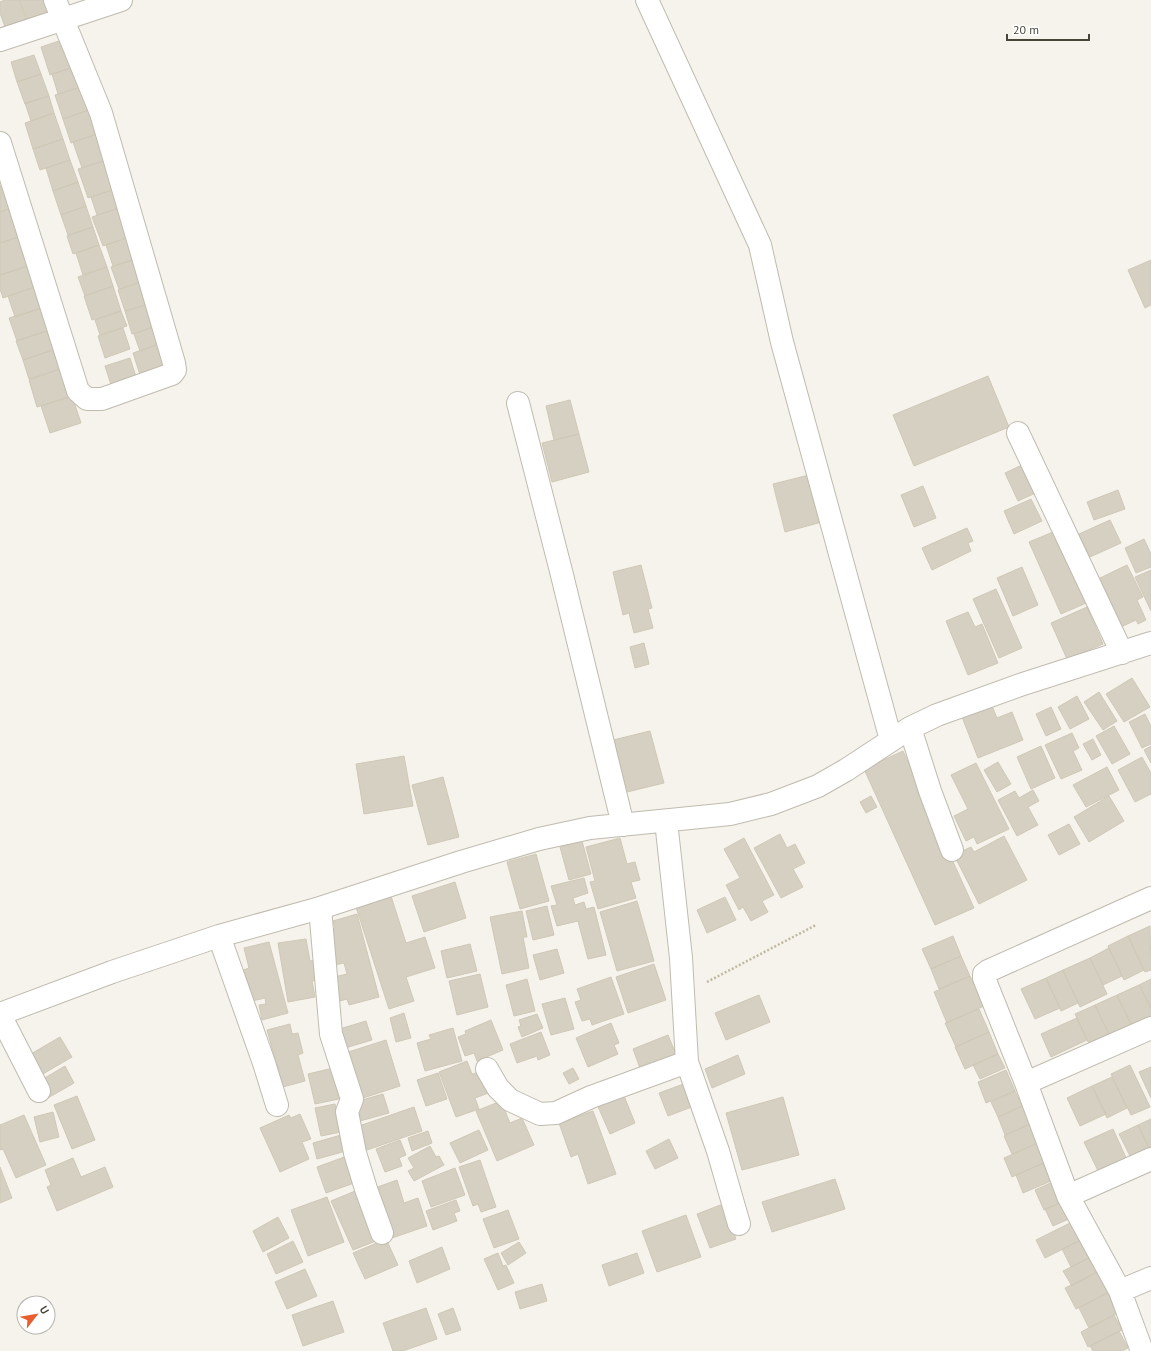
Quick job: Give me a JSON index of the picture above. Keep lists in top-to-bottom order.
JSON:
{
  "scale_bar": "20 m",
  "north": "top right"
}
